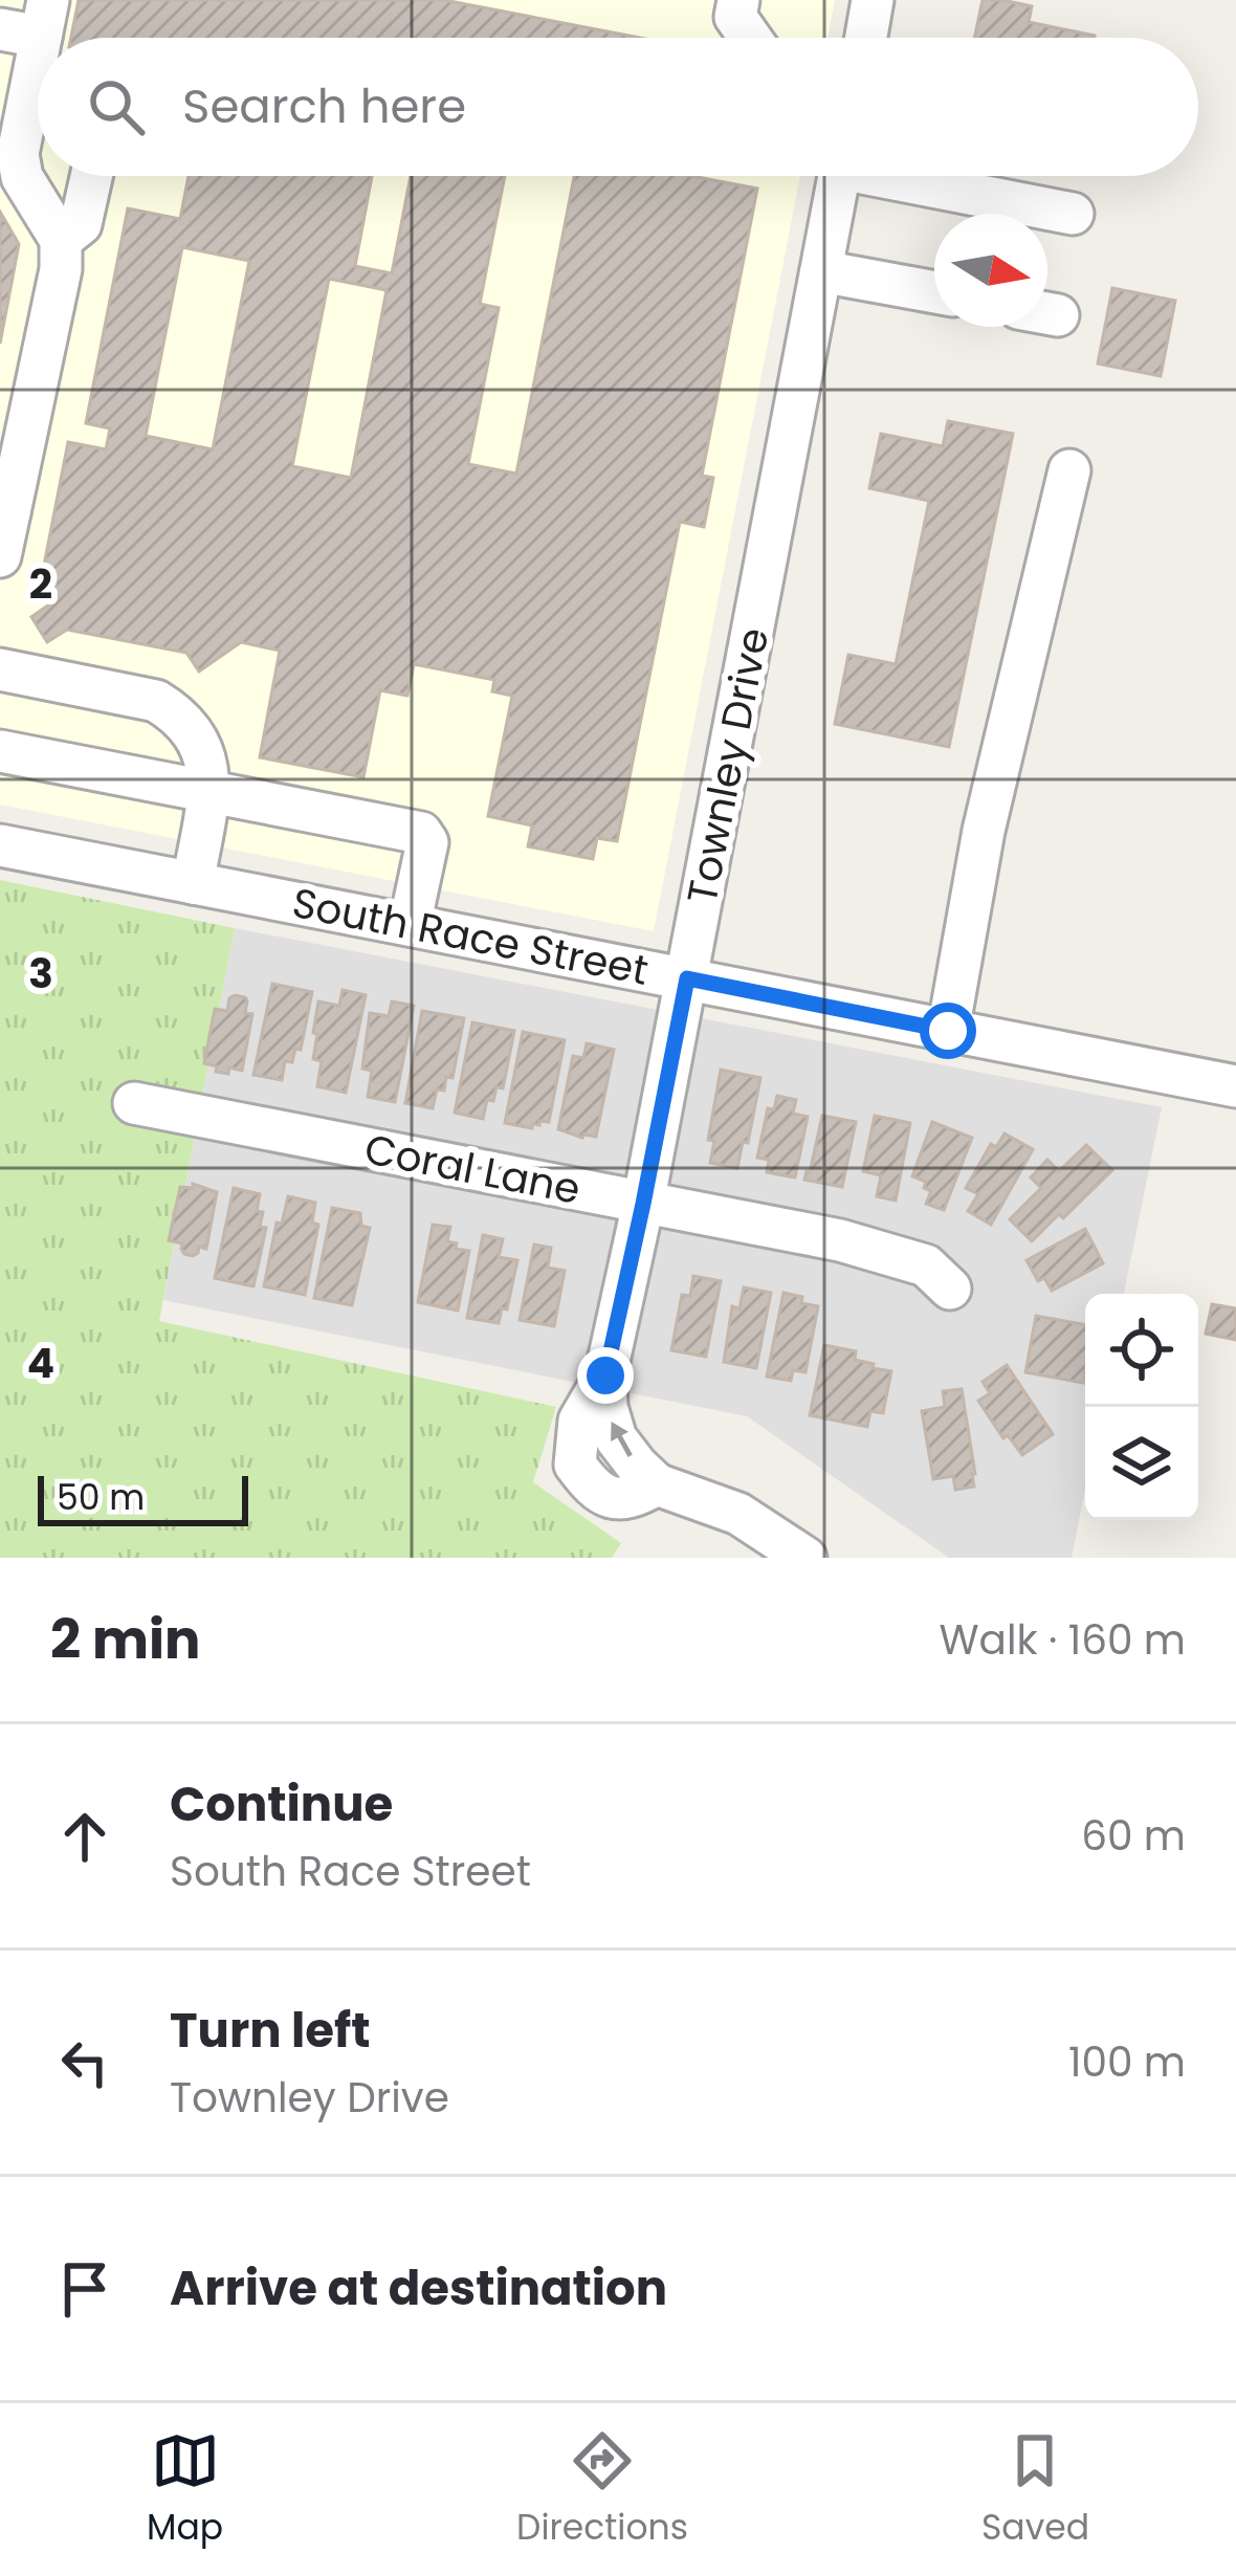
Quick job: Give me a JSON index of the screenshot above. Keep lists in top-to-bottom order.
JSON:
{
  "streets": {
    "street": ["Townley Drive", "South Race Street", "Coral Lane"]
  },
  "crossings": [
    ["Townley Drive", "South Race Street"],
    ["Townley Drive", "Coral Lane"]
  ],
  "scale_bar": "50 m",
  "north": "right",
  "page": {
    "search": "Search here",
    "scale": "50 m",
    "heading": ["2 min", "Walk · 160 m"],
    "list": [
      ["Continue", "South Race Street", "60 m"],
      ["Turn left", "Townley Drive", "100 m"],
      "Arrive at destination"
    ],
    "nav": ["Map", "Directions", "Saved"]
  },
  "grid": {
    "rows": ["2", "3", "4"]
  }
}
